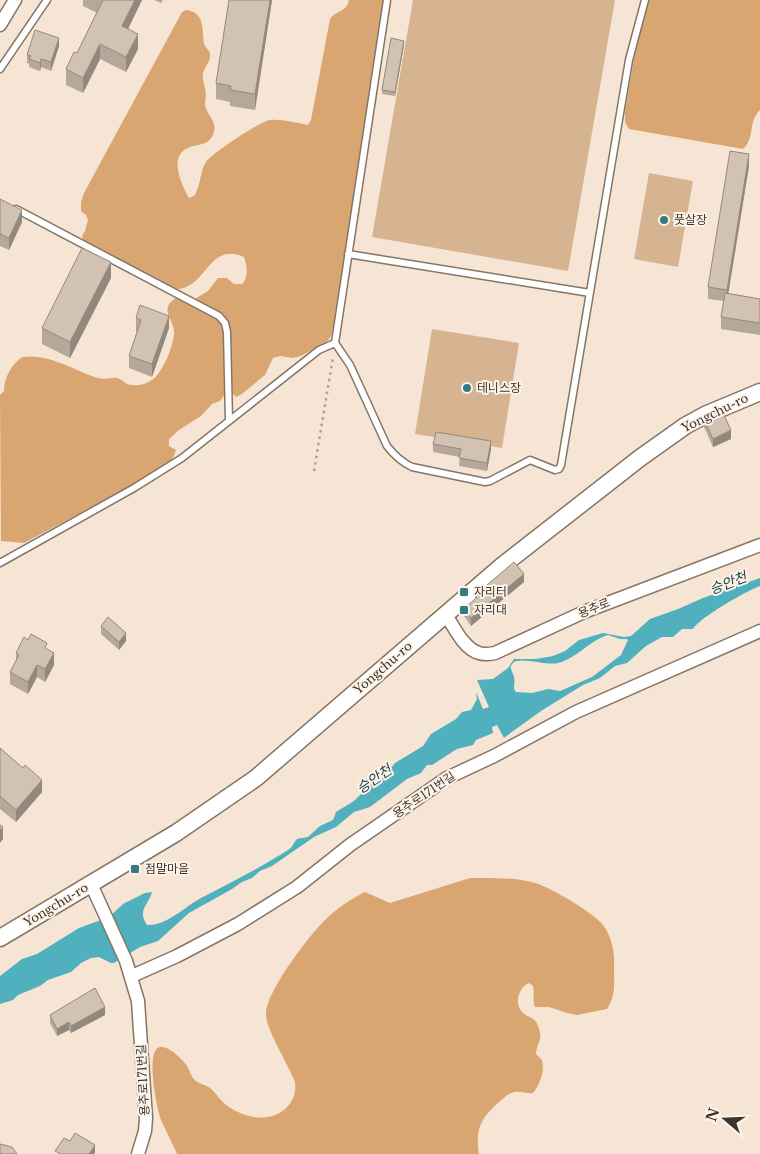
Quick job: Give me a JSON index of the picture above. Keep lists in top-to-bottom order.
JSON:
{
  "streets": {
    "street": ["Yongchu-ro", "용추로", "용추로171번길"]
  },
  "crossings": [
    ["Yongchu-ro", "용추로"],
    ["Yongchu-ro", "용추로171번길"]
  ],
  "water": ["승안천"],
  "places": {
    "other": ["풋살장", "테니스장"],
    "transit": ["자리터", "자리대", "점말마을"]
  },
  "north": "left"
}
